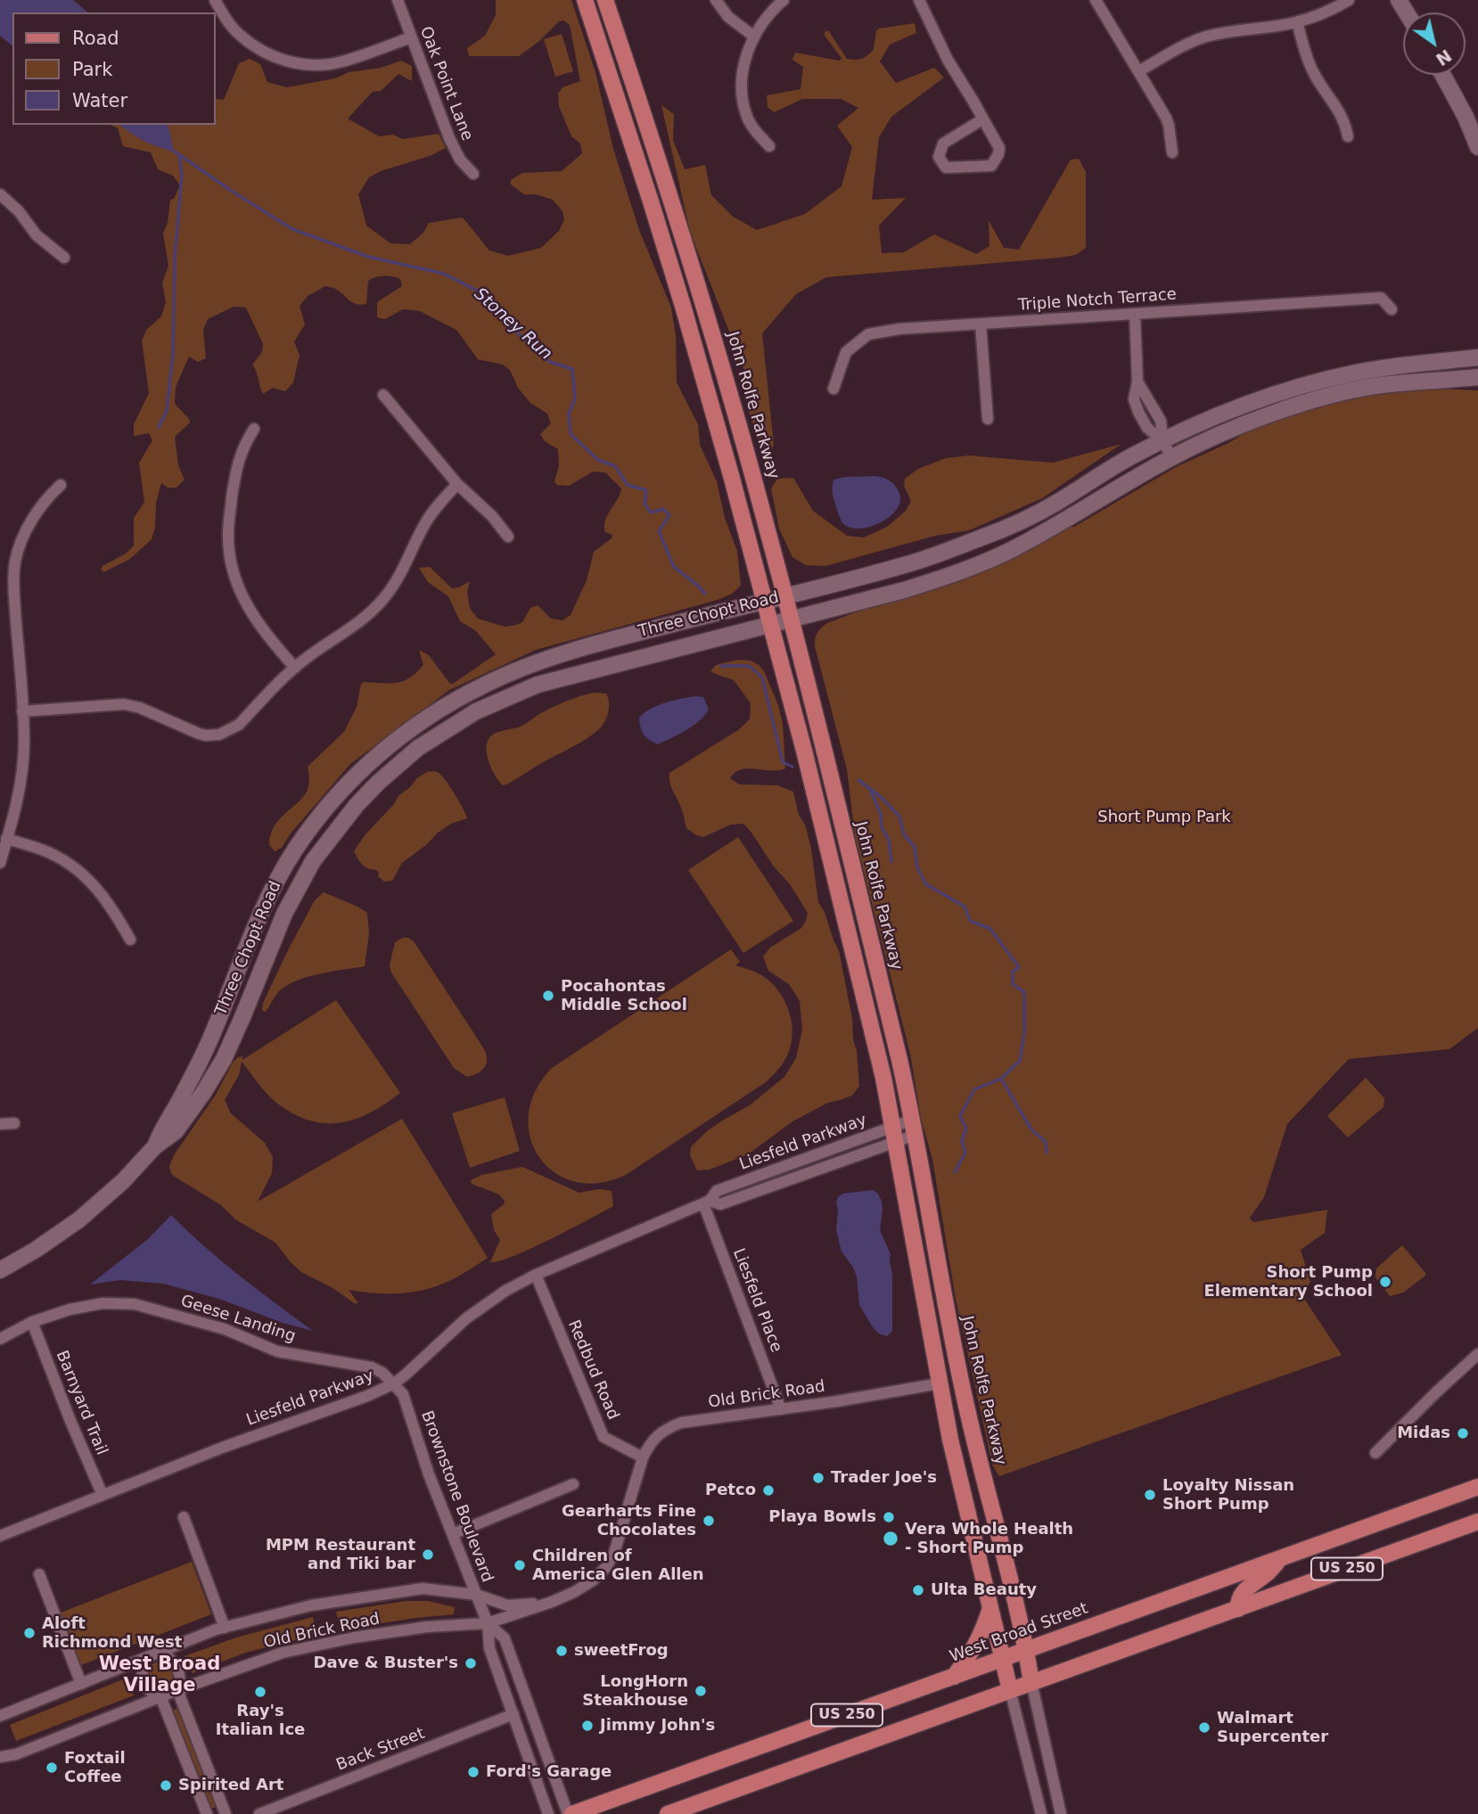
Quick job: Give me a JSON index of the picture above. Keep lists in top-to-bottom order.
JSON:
{
  "streets": {
    "main road": [
      "John Rolfe Parkway",
      "Three Chopt Road",
      "US 250",
      "West Broad Street"
    ],
    "street": [
      "Oak Point Lane",
      "Triple Notch Terrace",
      "Liesfeld Parkway",
      "Liesfeld Place",
      "Geese Landing",
      "Redbud Road",
      "Old Brick Road",
      "Barnyard Trail",
      "Brownstone Boulevard",
      "Back Street"
    ]
  },
  "crossings": [
    ["John Rolfe Parkway", "Three Chopt Road"],
    ["John Rolfe Parkway", "Liesfeld Parkway"],
    ["John Rolfe Parkway", "US 250"],
    ["John Rolfe Parkway", "West Broad Street"],
    ["Liesfeld Parkway", "Liesfeld Place"],
    ["Liesfeld Parkway", "Geese Landing"],
    ["Liesfeld Parkway", "Redbud Road"],
    ["Liesfeld Parkway", "Barnyard Trail"],
    ["Liesfeld Parkway", "Brownstone Boulevard"],
    ["Liesfeld Place", "Old Brick Road"],
    ["Geese Landing", "Barnyard Trail"],
    ["Geese Landing", "Brownstone Boulevard"],
    ["Redbud Road", "Old Brick Road"],
    ["Old Brick Road", "Brownstone Boulevard"],
    ["Brownstone Boulevard", "West Broad Street"],
    ["Brownstone Boulevard", "Back Street"]
  ],
  "districts": ["West Broad Village"],
  "water": ["Stoney Run"],
  "parks": ["Short Pump Park"],
  "places": [
    "Pocahontas Middle School",
    "Short Pump Elementary School",
    "Midas",
    "Trader Joe's",
    "Petco",
    "Loyalty Nissan Short Pump",
    "Playa Bowls",
    "Gearharts Fine Chocolates",
    "Vera Whole Health - Short Pump",
    "MPM Restaurant and Tiki bar",
    "Children of America Glen Allen",
    "Ulta Beauty",
    "Aloft Richmond West",
    "sweetFrog",
    "Dave & Buster's",
    "LongHorn Steakhouse",
    "Ray's Italian Ice",
    "Jimmy John's",
    "Walmart Supercenter",
    "Foxtail Coffee",
    "Ford's Garage",
    "Spirited Art"
  ],
  "legend": ["Road", "Park", "Water"],
  "north": "bottom right"
}
